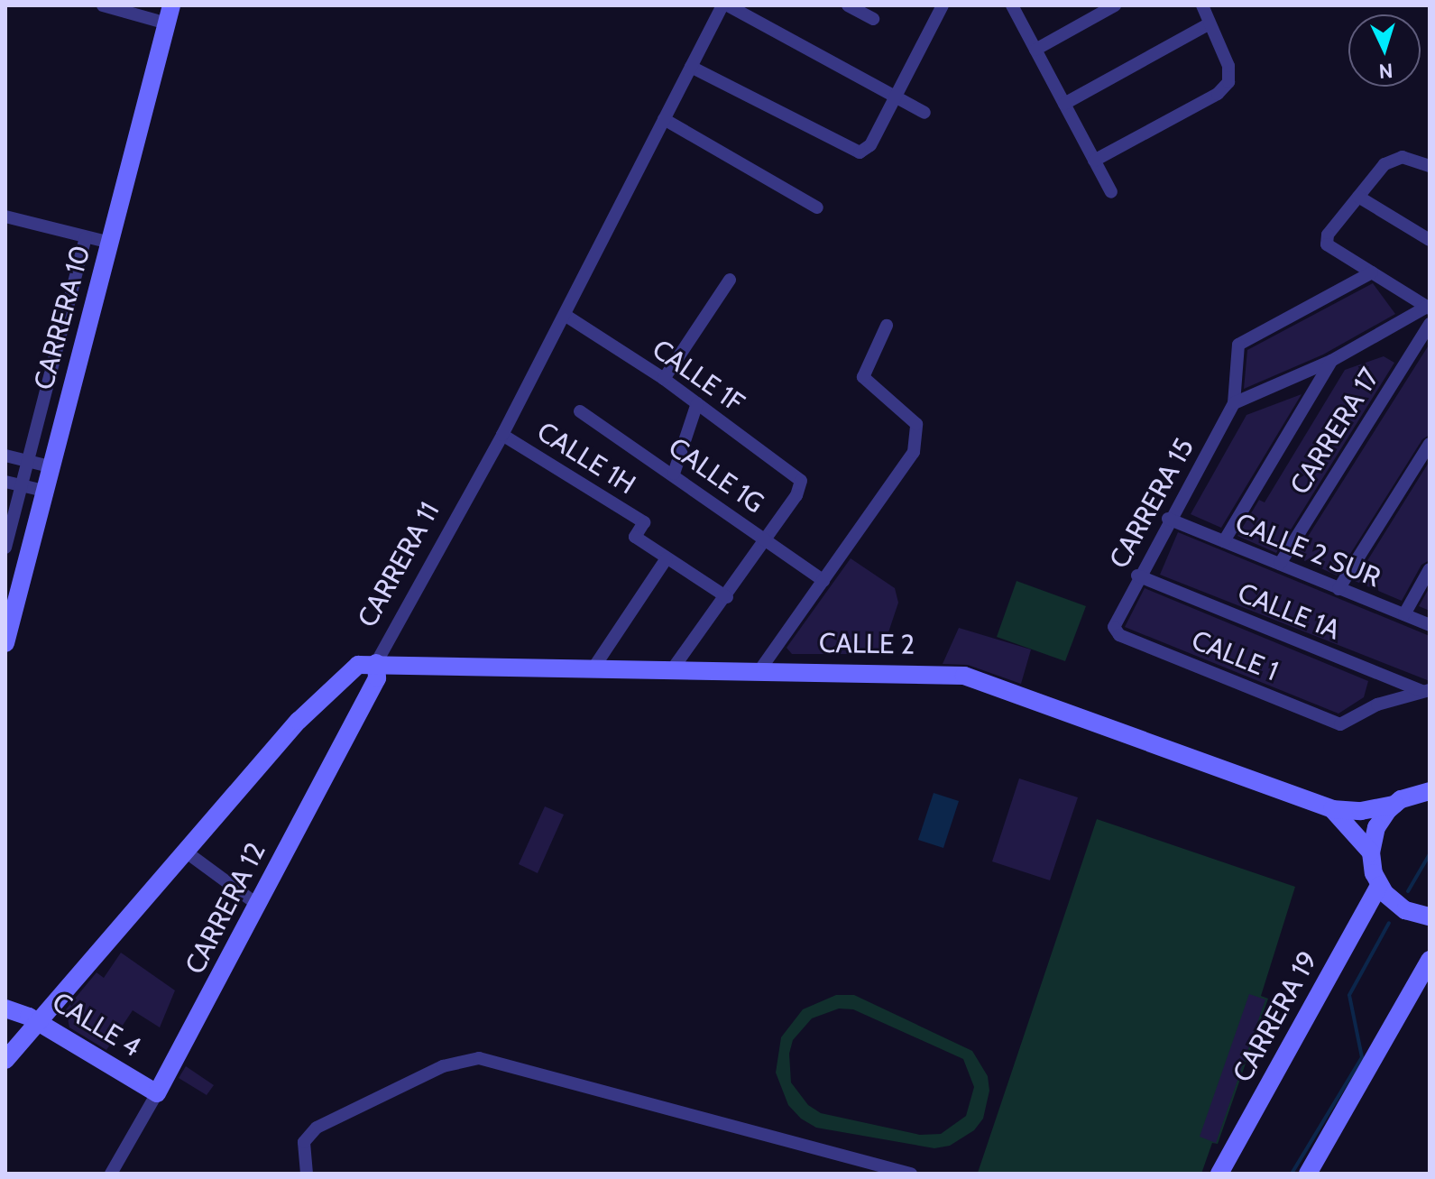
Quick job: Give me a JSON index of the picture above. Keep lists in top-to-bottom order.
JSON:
{
  "streets": {
    "main road": [
      "CARRERA 10",
      "CARRERA 11",
      "CALLE 2",
      "CARRERA 12",
      "CARRERA 19",
      "CALLE 4"
    ],
    "street": [
      "CALLE 1F",
      "CARRERA 17",
      "CALLE 1H",
      "CALLE 1G",
      "CARRERA 15",
      "CALLE 2 SUR",
      "CALLE 1A",
      "CALLE 1"
    ]
  },
  "crossings": [
    ["CALLE 1F", "CALLE 1G"],
    ["CALLE 1F", "CARRERA 11"],
    ["CARRERA 17", "CALLE 2 SUR"],
    ["CALLE 1H", "CARRERA 11"],
    ["CARRERA 15", "CALLE 2 SUR"],
    ["CARRERA 15", "CALLE 1A"],
    ["CARRERA 15", "CALLE 1"],
    ["CARRERA 11", "CALLE 2"],
    ["CARRERA 11", "CARRERA 12"],
    ["CARRERA 11", "CALLE 4"],
    ["CALLE 1A", "CALLE 1"],
    ["CALLE 2", "CARRERA 12"],
    ["CARRERA 12", "CALLE 4"]
  ],
  "north": "bottom"
}
